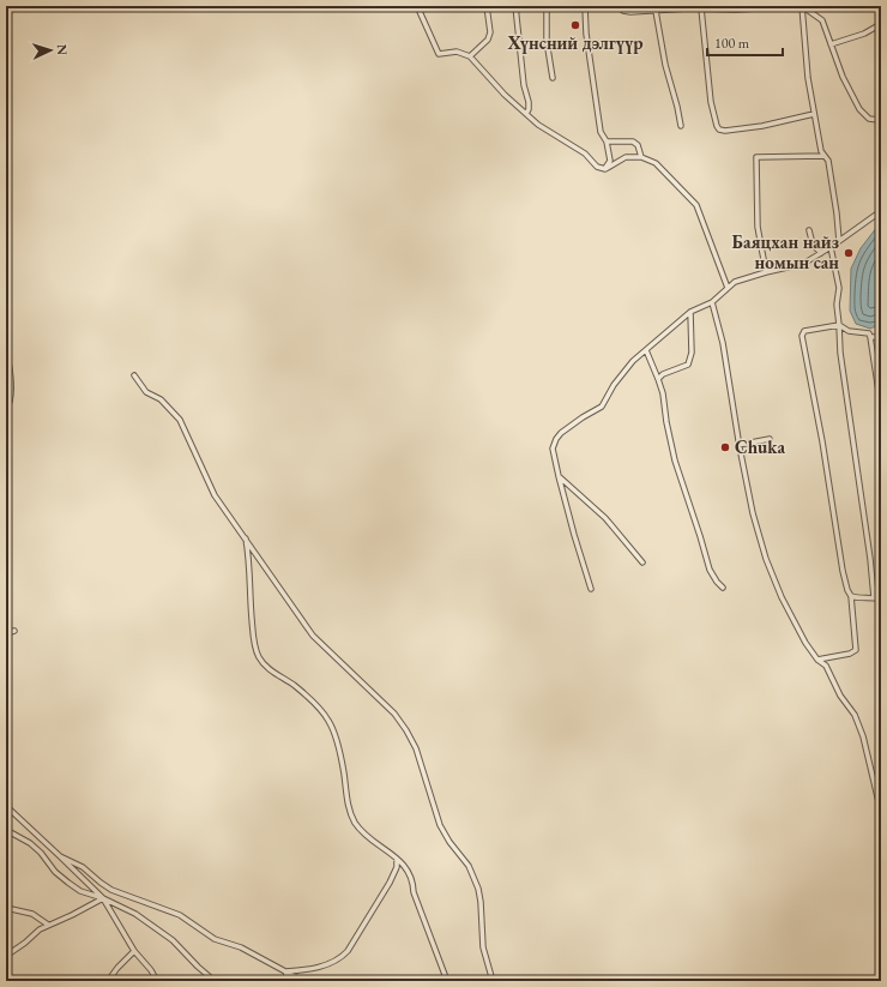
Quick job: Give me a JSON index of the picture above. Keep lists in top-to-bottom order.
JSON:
{
  "places": ["Хүнсний дэлгүүр", "Баяцхан найз номын сан", "Chuka"],
  "scale_bar": "100 m",
  "north": "right"
}
